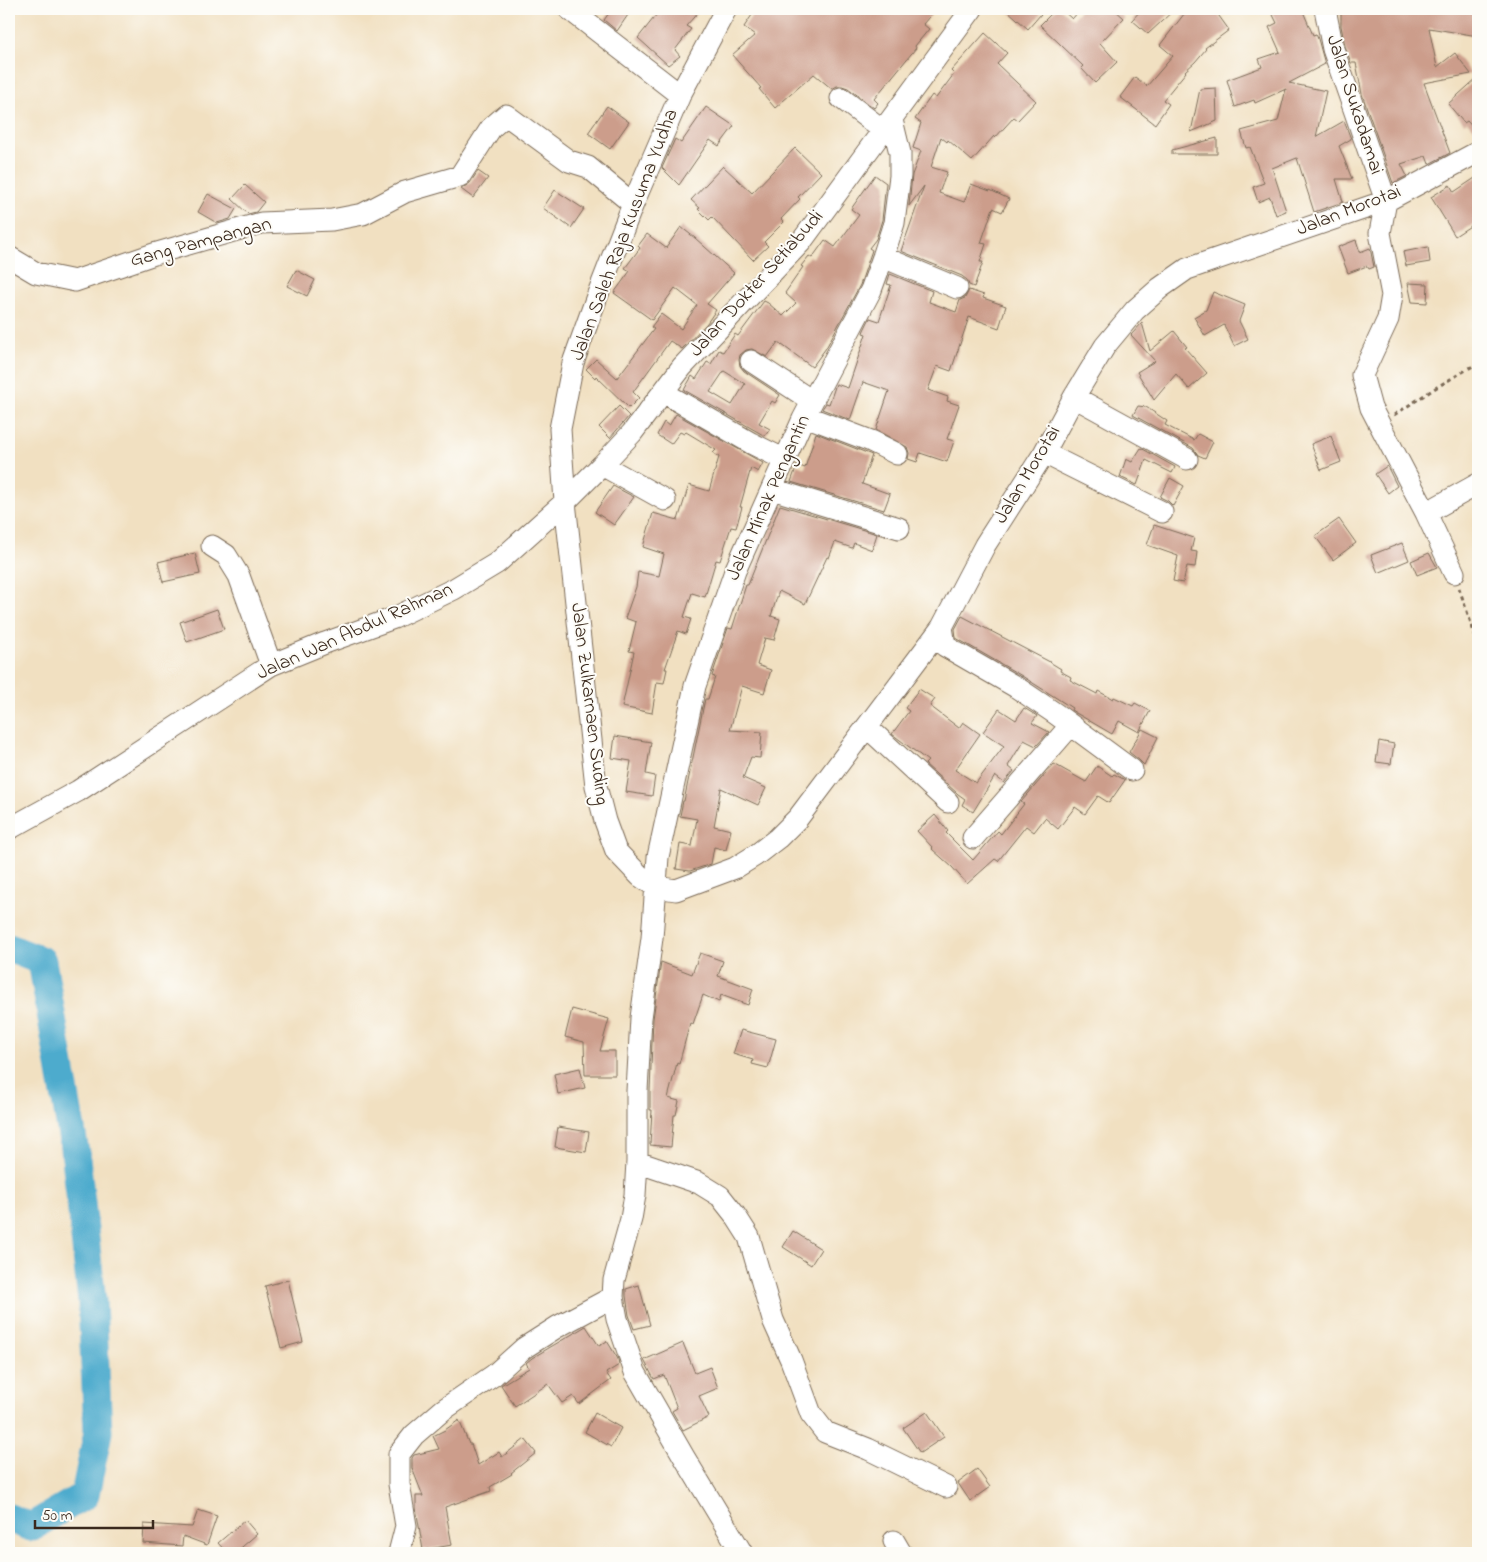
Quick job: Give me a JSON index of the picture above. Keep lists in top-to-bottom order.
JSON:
{
  "streets": {
    "street": [
      "Jalan Sukadamai",
      "Jalan Morotai",
      "Jalan Saleh Raja Kusuma Yudha",
      "Gang Pampangan",
      "Jalan Dokter Setiabudi",
      "Jalan Minak Pengantin",
      "Jalan Wan Abdul Rahman",
      "Jalan Zulkarnaen Suding"
    ]
  },
  "crossings": [
    ["Jalan Sukadamai", "Jalan Morotai"],
    ["Jalan Morotai", "Jalan Minak Pengantin"],
    ["Jalan Morotai", "Jalan Zulkarnaen Suding"],
    ["Jalan Saleh Raja Kusuma Yudha", "Gang Pampangan"],
    ["Jalan Saleh Raja Kusuma Yudha", "Jalan Dokter Setiabudi"],
    ["Jalan Saleh Raja Kusuma Yudha", "Jalan Wan Abdul Rahman"],
    ["Jalan Saleh Raja Kusuma Yudha", "Jalan Zulkarnaen Suding"],
    ["Jalan Dokter Setiabudi", "Jalan Minak Pengantin"],
    ["Jalan Dokter Setiabudi", "Jalan Wan Abdul Rahman"],
    ["Jalan Dokter Setiabudi", "Jalan Zulkarnaen Suding"],
    ["Jalan Minak Pengantin", "Jalan Zulkarnaen Suding"],
    ["Jalan Wan Abdul Rahman", "Jalan Zulkarnaen Suding"]
  ],
  "scale_bar": "50 m"
}
